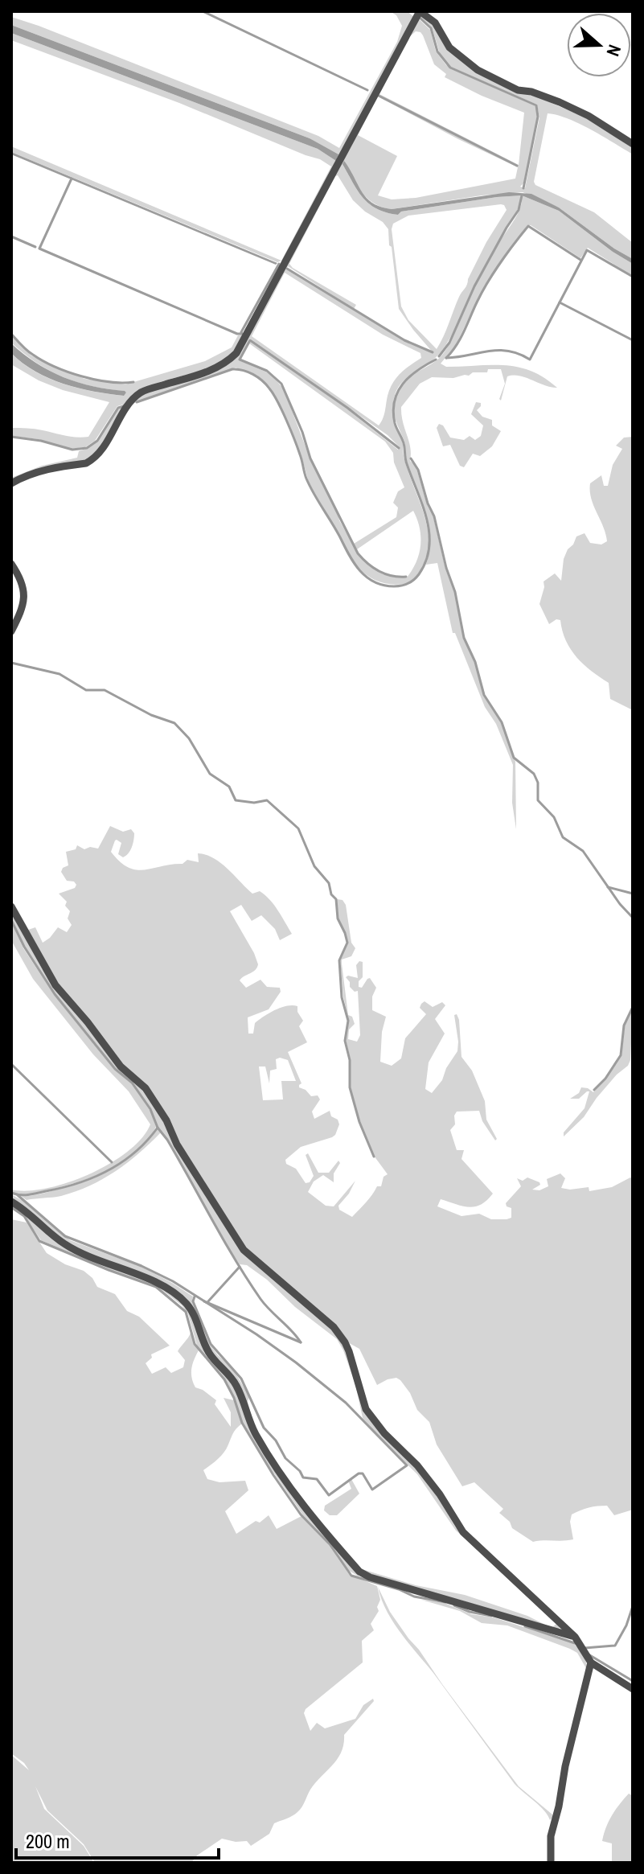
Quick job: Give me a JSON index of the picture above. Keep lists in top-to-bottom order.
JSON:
{
  "scale_bar": "200 m",
  "north": "right"
}
